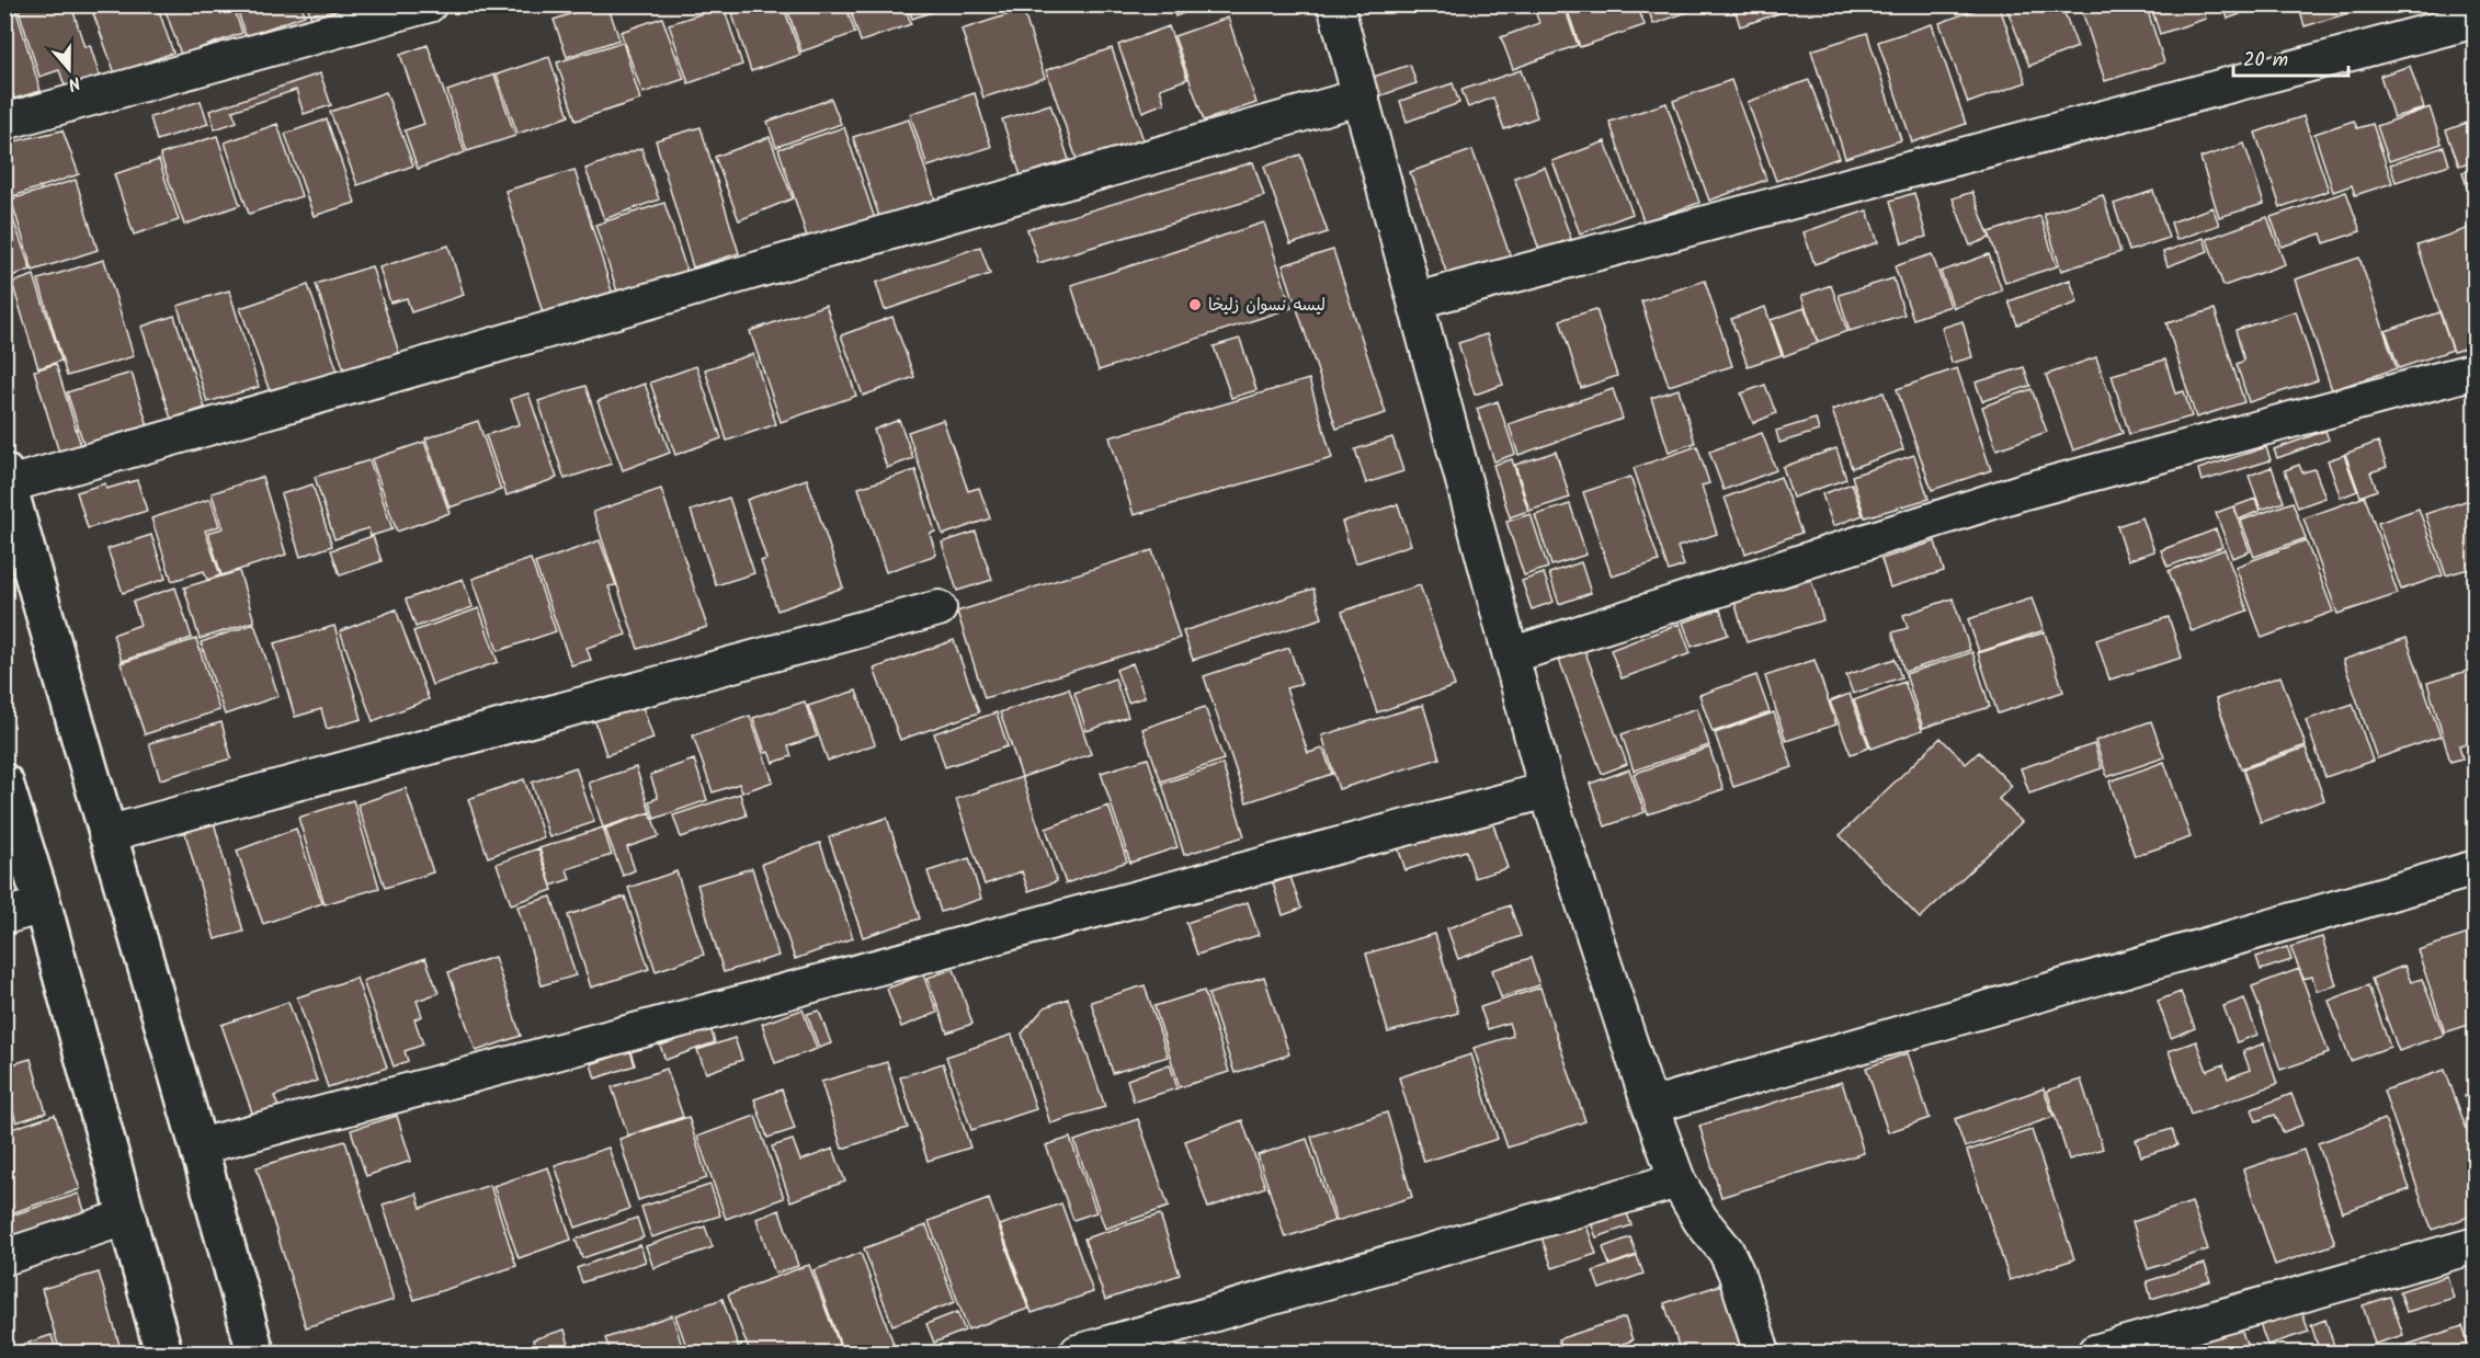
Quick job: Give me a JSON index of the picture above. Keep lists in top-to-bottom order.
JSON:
{
  "places": ["لیسه نسوان زلیخا"],
  "scale_bar": "20 m",
  "north": "bottom"
}
